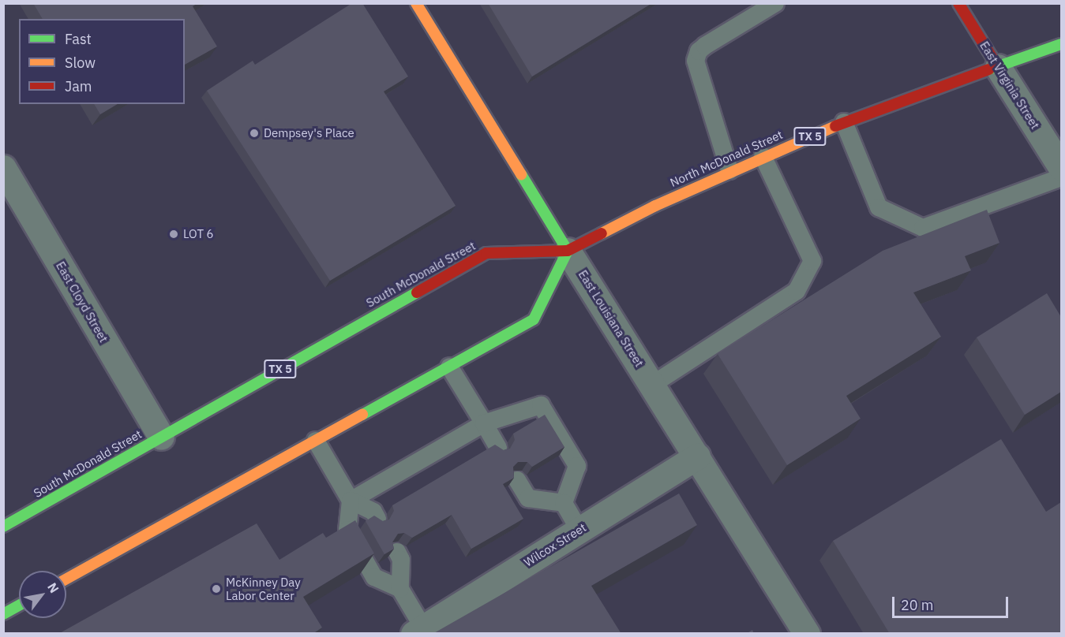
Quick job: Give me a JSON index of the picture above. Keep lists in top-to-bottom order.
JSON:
{
  "streets": {
    "main road": [
      "East Virginia Street",
      "TX 5",
      "North McDonald Street",
      "South McDonald Street",
      "East Louisiana Street"
    ],
    "street": ["East Cloyd Street", "Wilcox Street"]
  },
  "crossings": [
    ["East Virginia Street", "North McDonald Street"],
    ["North McDonald Street", "South McDonald Street"],
    ["North McDonald Street", "East Louisiana Street"],
    ["South McDonald Street", "East Cloyd Street"],
    ["South McDonald Street", "East Louisiana Street"],
    ["East Louisiana Street", "Wilcox Street"]
  ],
  "places": ["Dempsey's Place", "LOT 6", "McKinney Day Labor Center"],
  "legend": ["Fast", "Slow", "Jam"],
  "scale_bar": "20 m",
  "north": "top right"
}
